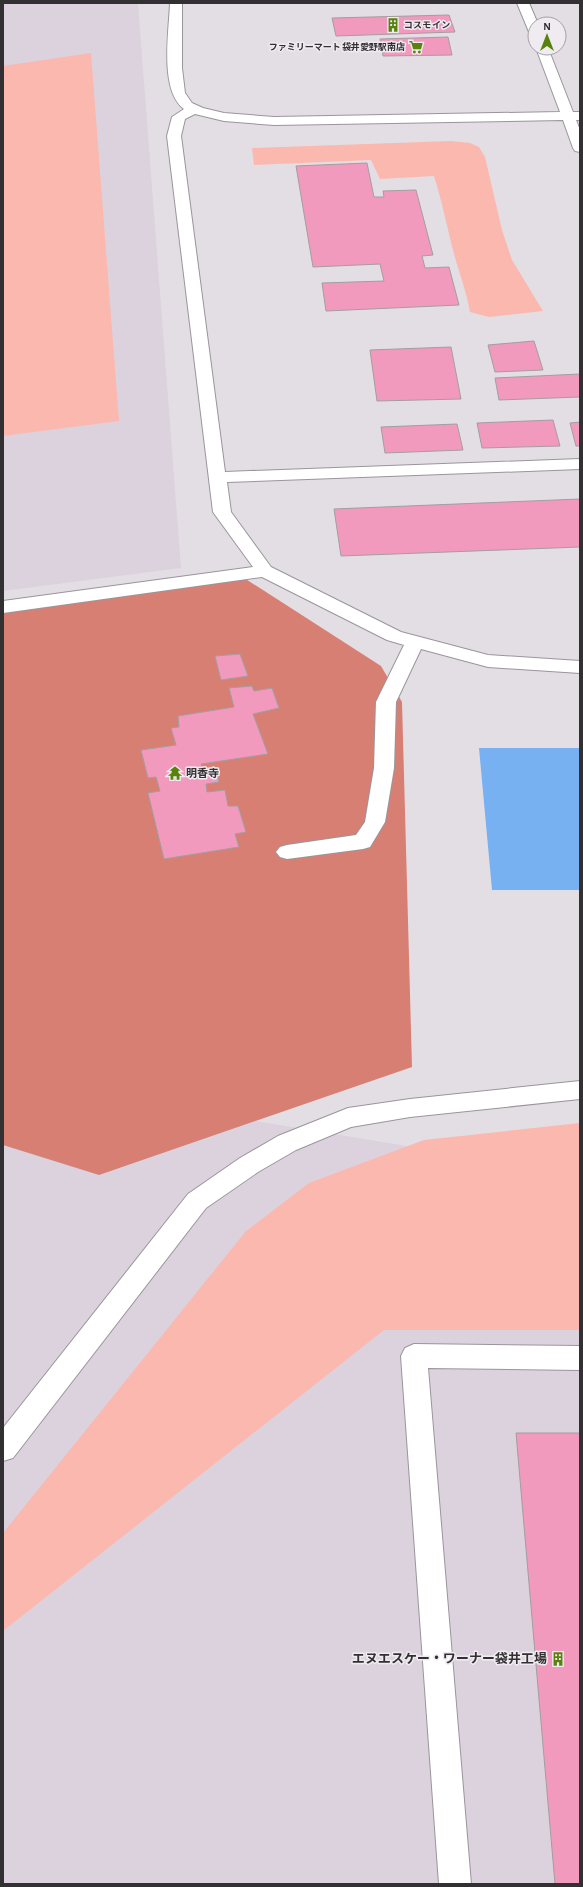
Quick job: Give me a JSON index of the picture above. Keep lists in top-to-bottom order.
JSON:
{
  "places": {
    "building": ["コスモ イン", "エヌエスケー・ワーナー袋井工場"],
    "supermarket": ["ファミリーマート 袋井愛野駅南店"],
    "temple": ["明香寺"]
  },
  "north": "top"
}
